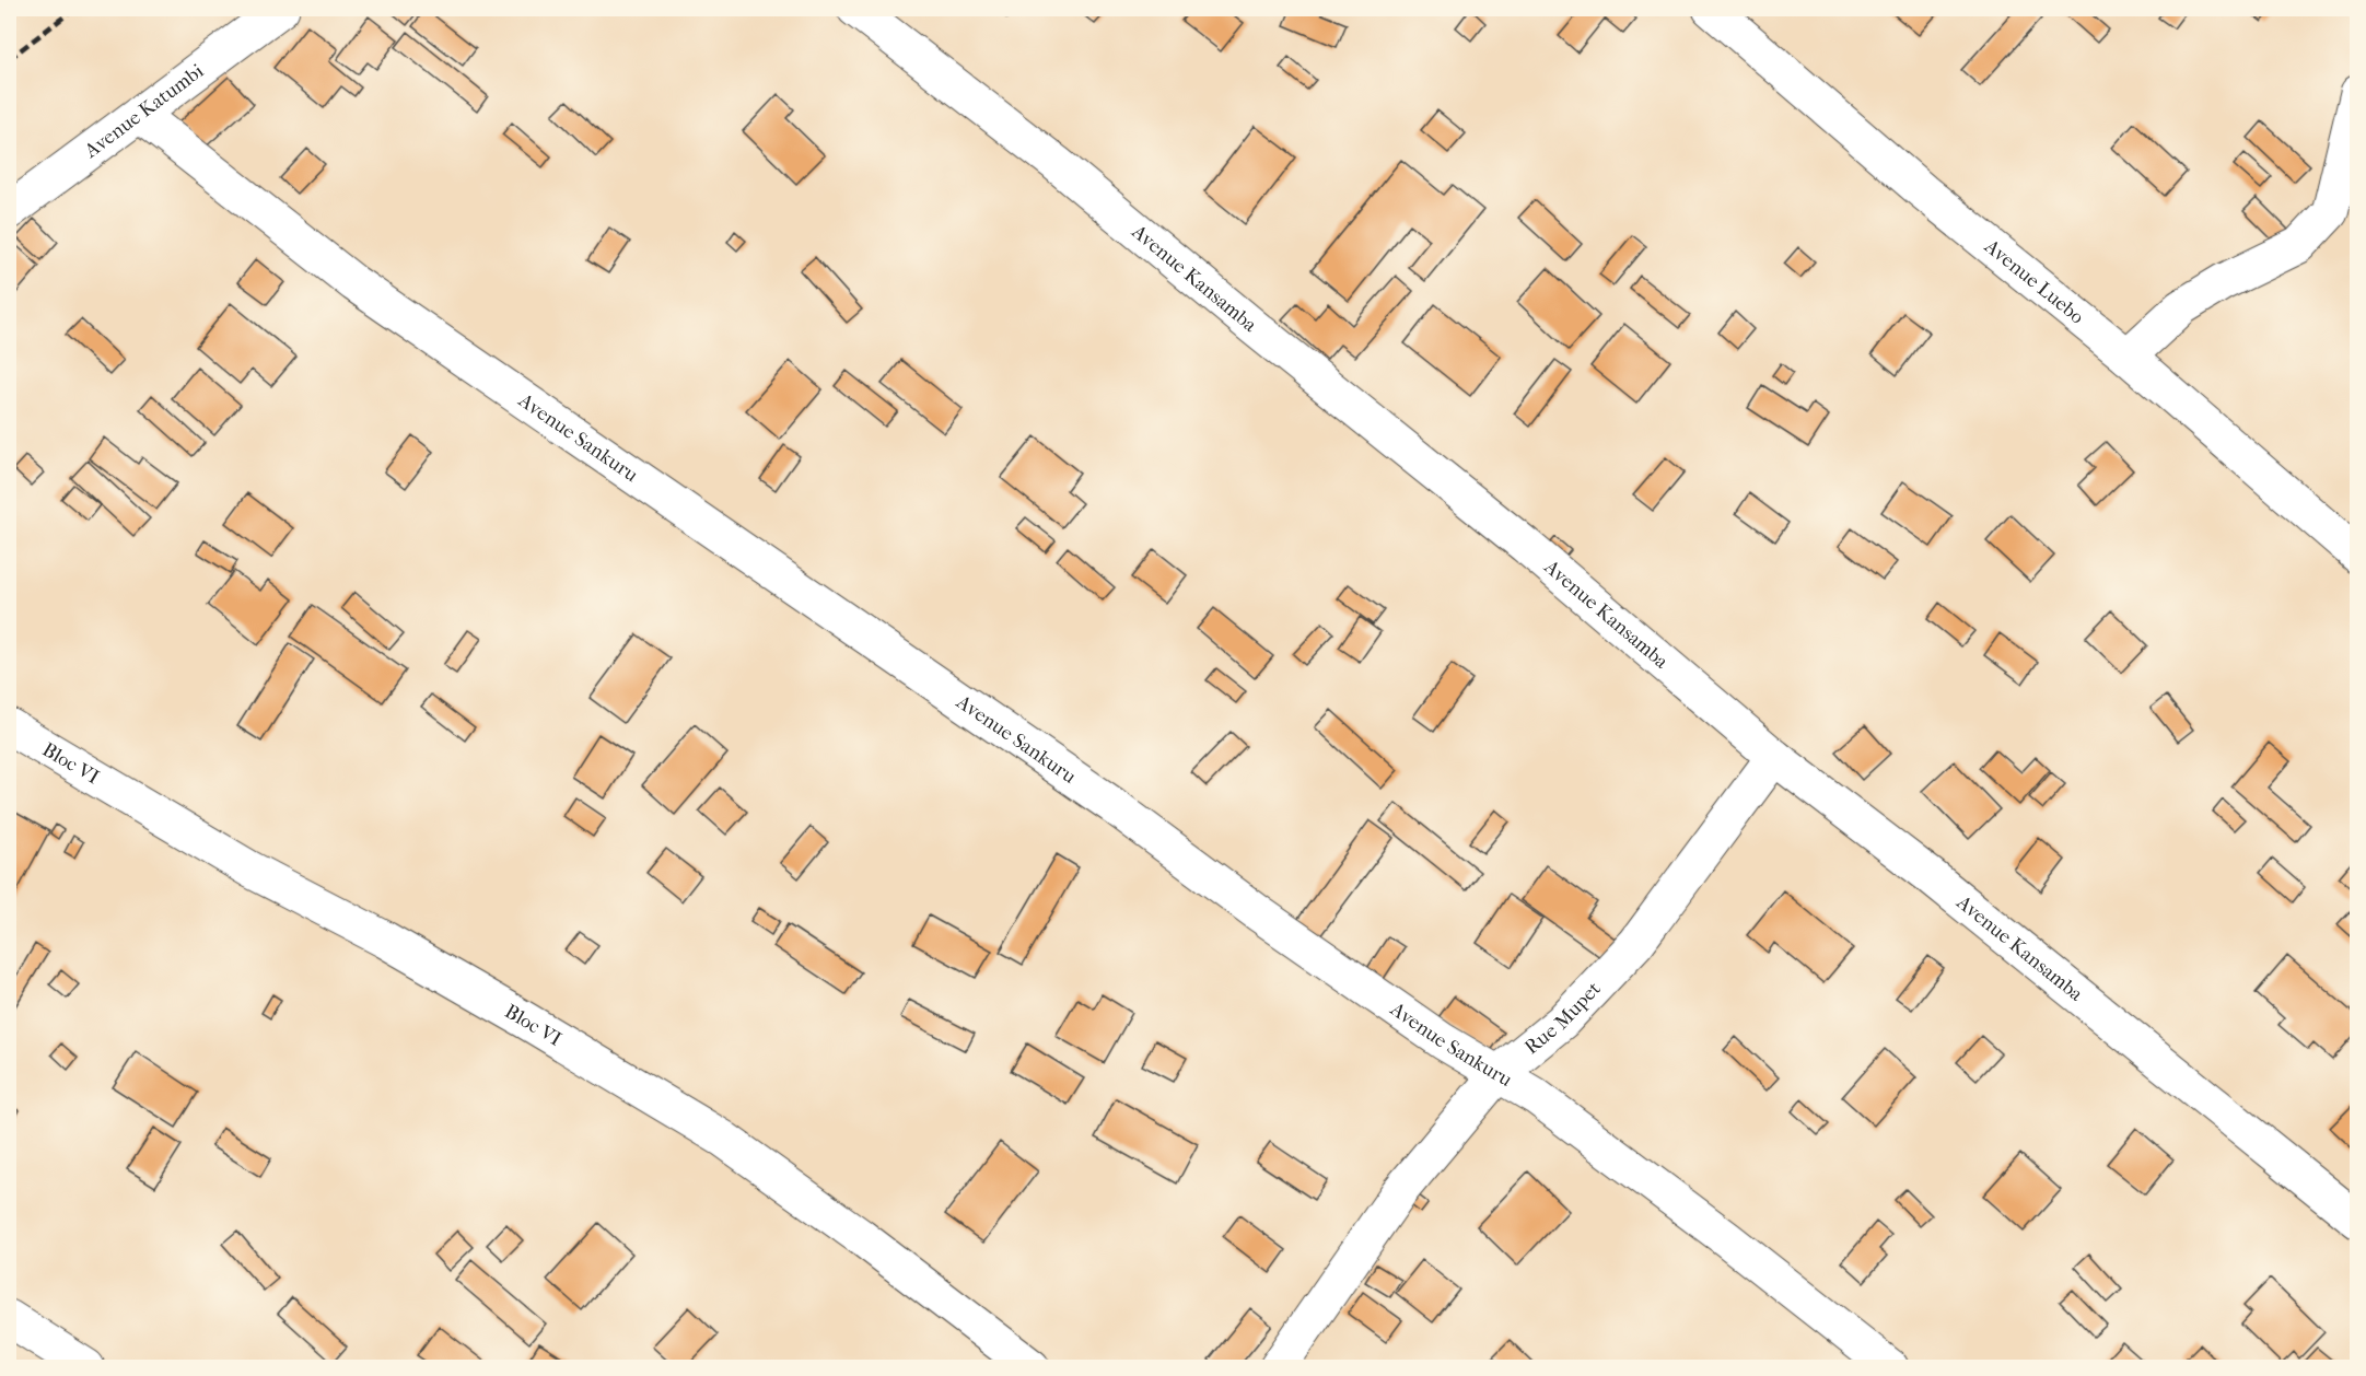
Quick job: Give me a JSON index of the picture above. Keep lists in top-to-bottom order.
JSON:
{
  "streets": {
    "street": [
      "Avenue Katumbi",
      "Avenue Kansamba",
      "Avenue Luebo",
      "Avenue Sankuru",
      "Bloc VI",
      "Rue Mupet"
    ]
  },
  "crossings": [
    ["Avenue Katumbi", "Avenue Sankuru"],
    ["Avenue Kansamba", "Rue Mupet"],
    ["Avenue Sankuru", "Rue Mupet"]
  ]
}
